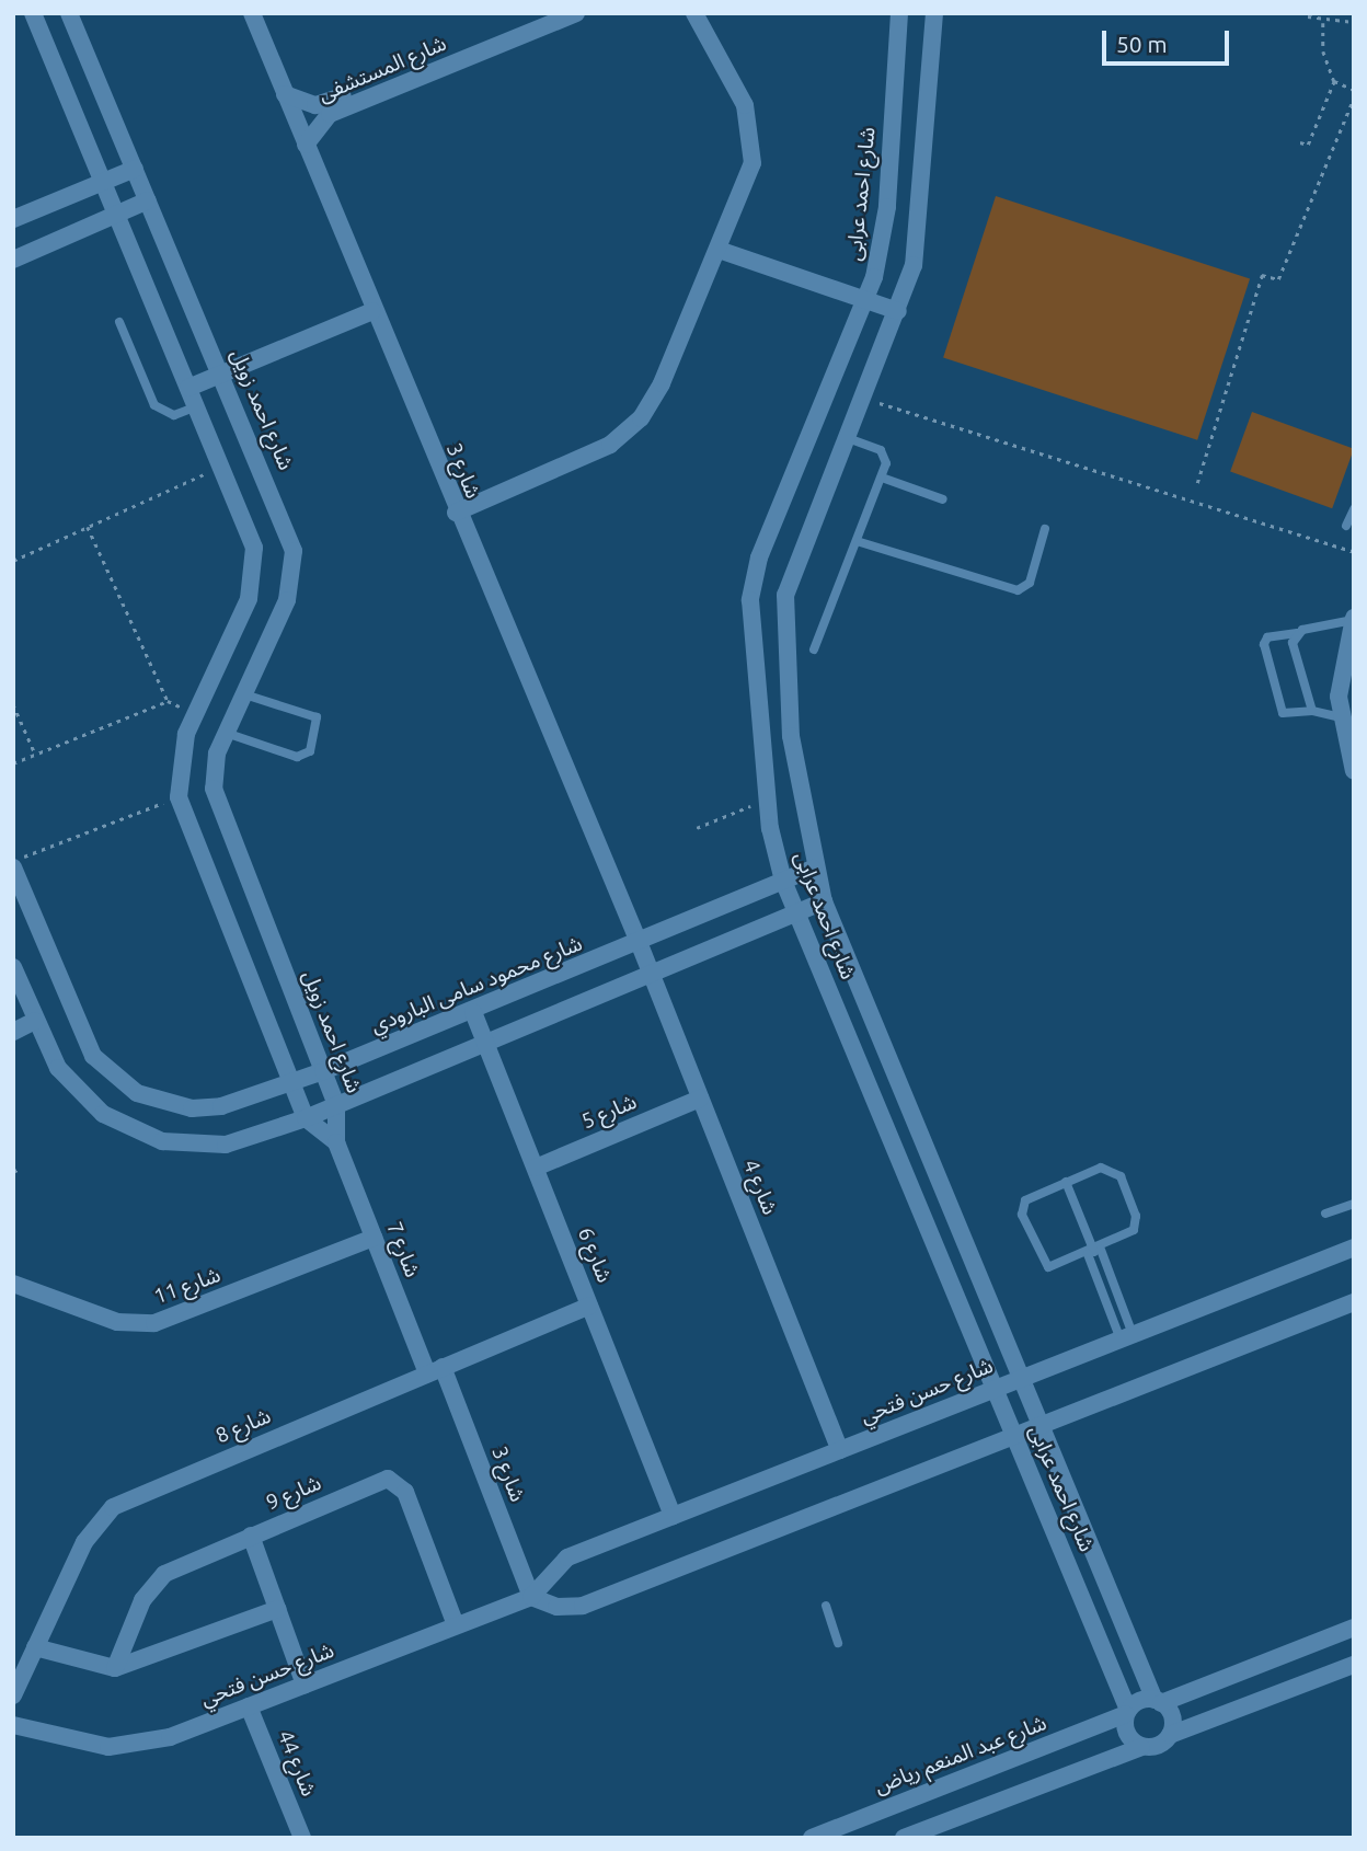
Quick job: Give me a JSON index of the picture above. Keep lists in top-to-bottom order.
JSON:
{
  "streets": {
    "street": [
      "شارع المستشفى",
      "شارع احمد عرابى",
      "شارع احمد زويل",
      "شارع 3",
      "شارع محمود سامى البارودي",
      "شارع 5",
      "شارع 4",
      "شارع 7",
      "شارع 6",
      "شارع 11",
      "شارع حسن فتحي",
      "شارع 8",
      "شارع 9",
      "شارع عبد المنعم رياض",
      "شارع 44"
    ]
  },
  "crossings": [
    ["شارع المستشفى", "شارع 3"],
    ["شارع احمد عرابى", "شارع محمود سامى البارودي"],
    ["شارع احمد عرابى", "شارع حسن فتحي"],
    ["شارع احمد عرابى", "شارع عبد المنعم رياض"],
    ["شارع احمد زويل", "شارع محمود سامى البارودي"],
    ["شارع احمد زويل", "شارع 7"],
    ["شارع 3", "شارع محمود سامى البارودي"],
    ["شارع 3", "شارع 4"],
    ["شارع 3", "شارع 7"],
    ["شارع 3", "شارع حسن فتحي"],
    ["شارع 3", "شارع 8"],
    ["شارع محمود سامى البارودي", "شارع 4"],
    ["شارع محمود سامى البارودي", "شارع 6"],
    ["شارع 5", "شارع 4"],
    ["شارع 5", "شارع 6"],
    ["شارع 4", "شارع حسن فتحي"],
    ["شارع 7", "شارع 11"],
    ["شارع 7", "شارع 8"],
    ["شارع 6", "شارع حسن فتحي"],
    ["شارع 6", "شارع 8"],
    ["شارع حسن فتحي", "شارع 9"],
    ["شارع حسن فتحي", "شارع 44"]
  ],
  "scale_bar": "50 m"
}
